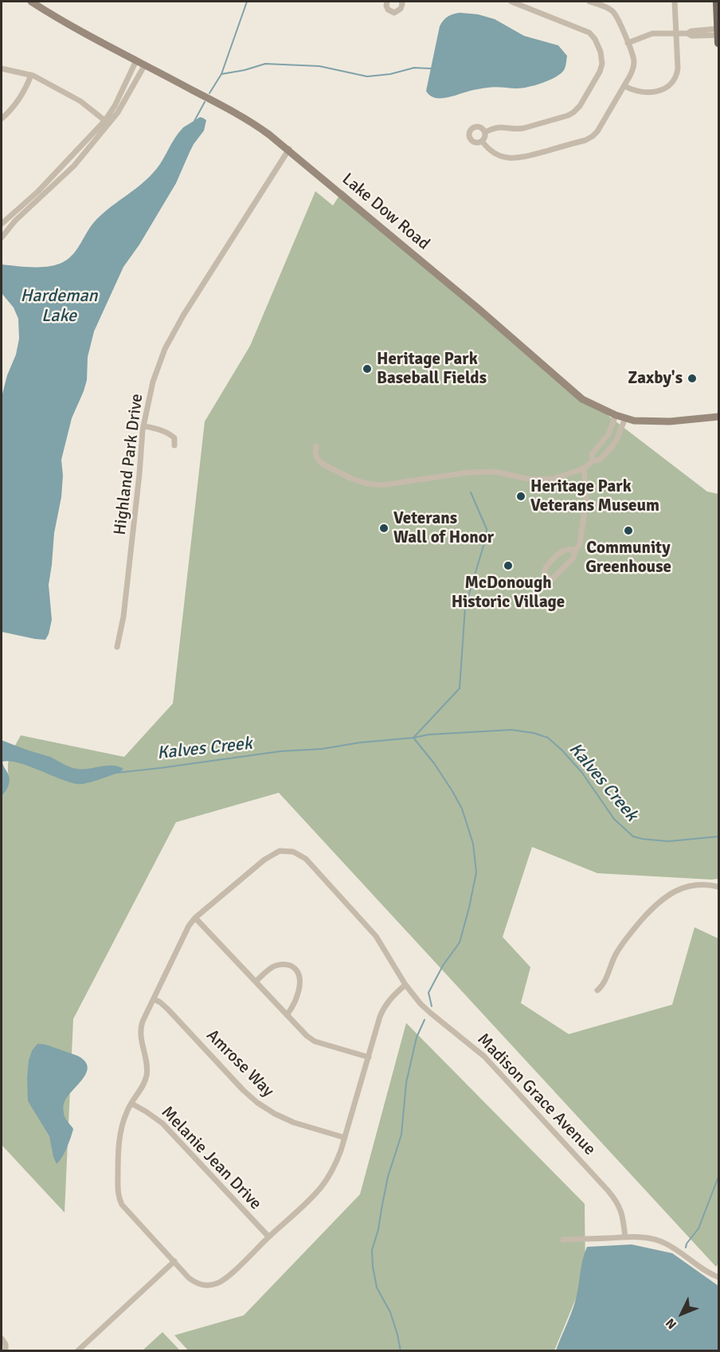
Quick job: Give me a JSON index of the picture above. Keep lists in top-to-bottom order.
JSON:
{
  "streets": {
    "street": [
      "Lake Dow Road",
      "Highland Park Drive",
      "Amrose Way",
      "Madison Grace Avenue",
      "Melanie Jean Drive"
    ]
  },
  "crossings": [
    ["Lake Dow Road", "Highland Park Drive"],
    ["Amrose Way", "Madison Grace Avenue"],
    ["Madison Grace Avenue", "Melanie Jean Drive"]
  ],
  "water": ["Hardeman Lake", "Kalves Creek"],
  "places": [
    "Heritage Park Baseball Fields",
    "Zaxby's",
    "Heritage Park Veterans Museum",
    "Veterans Wall of Honor",
    "Community Greenhouse",
    "McDonough Historic Village"
  ],
  "north": "bottom left"
}
